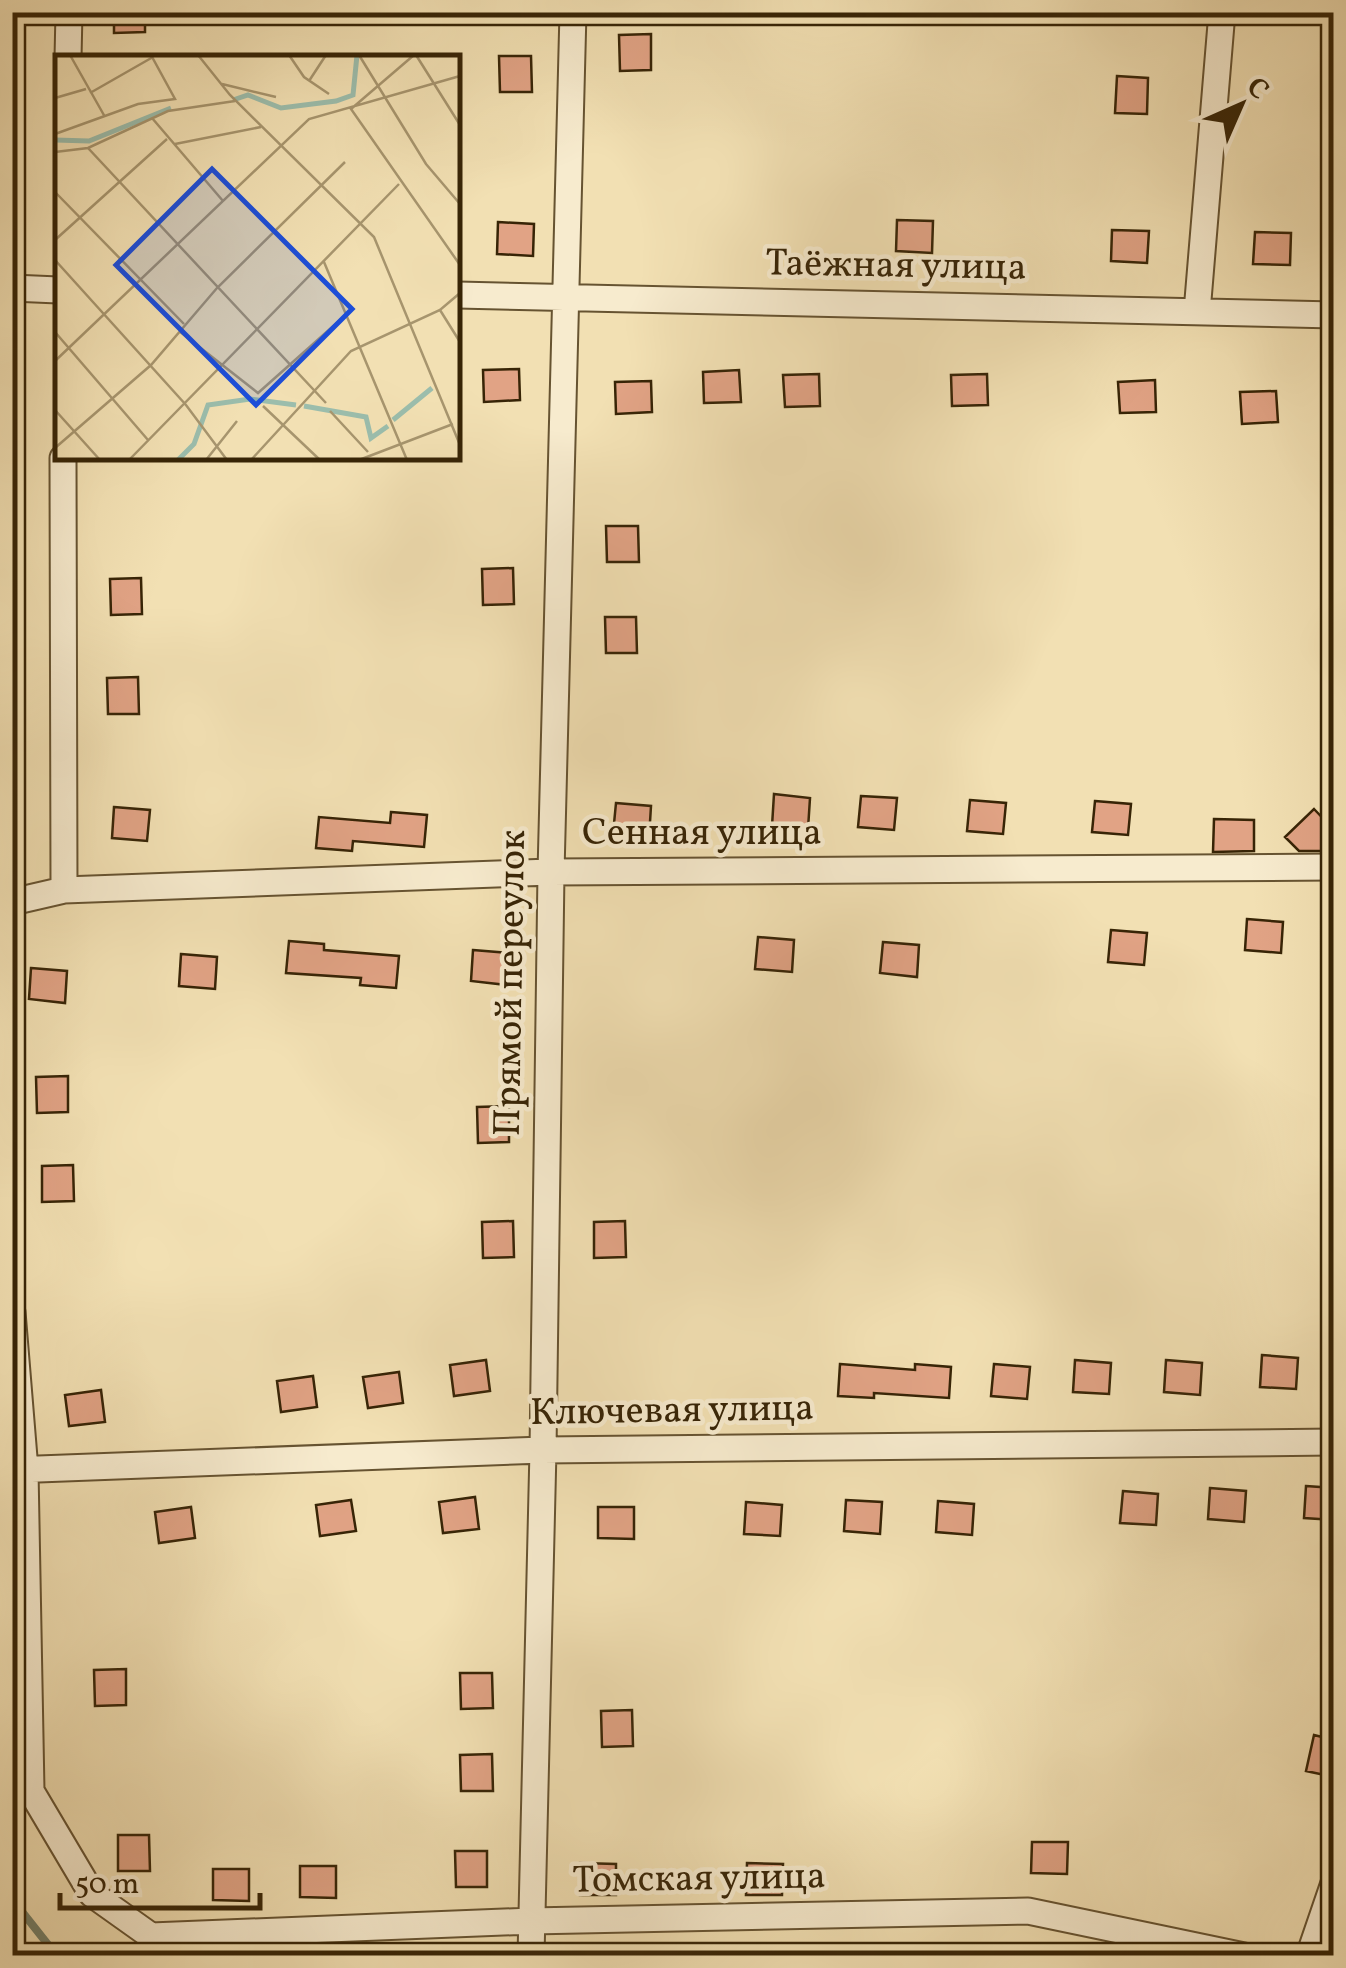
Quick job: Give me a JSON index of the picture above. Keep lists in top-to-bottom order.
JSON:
{
  "streets": {
    "street": [
      "Таёжная улица",
      "Сенная улица",
      "Прямой переулок",
      "Ключевая улица",
      "Томская улица"
    ]
  },
  "crossings": [
    ["Таёжная улица", "Прямой переулок"],
    ["Сенная улица", "Прямой переулок"],
    ["Прямой переулок", "Ключевая улица"],
    ["Прямой переулок", "Томская улица"],
    ["Ключевая улица", "Томская улица"]
  ],
  "scale_bar": "50 m",
  "north": "top right"
}
